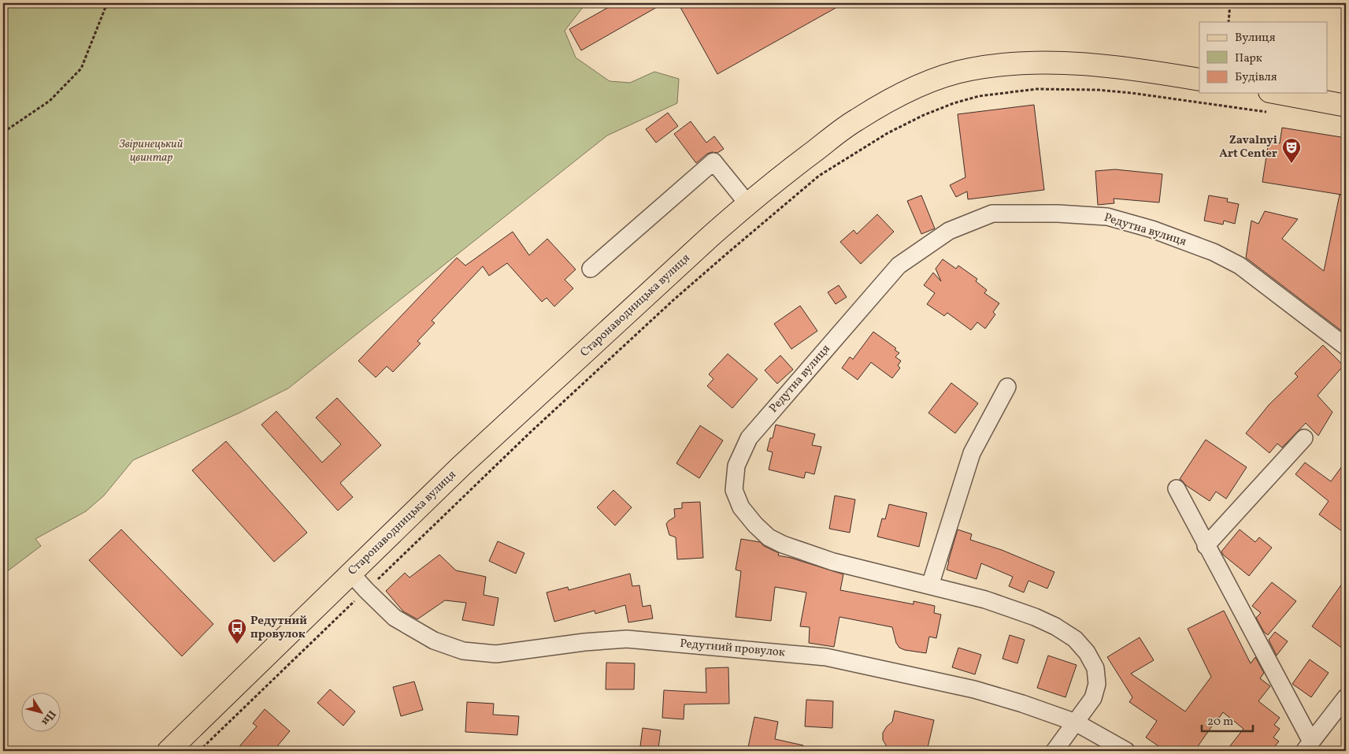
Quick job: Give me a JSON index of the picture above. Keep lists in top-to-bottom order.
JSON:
{
  "streets": {
    "main road": ["Старонаводницька вулиця"],
    "street": ["Редутна вулиця", "Редутний провулок"]
  },
  "crossings": [
    ["Редутна вулиця", "Редутний провулок"],
    ["Старонаводницька вулиця", "Редутний провулок"]
  ],
  "parks": ["Звіринецький цвинтар"],
  "places": {
    "theatre": ["Zavalnyi Art Center"],
    "bus stop": ["Редутний провулок"]
  },
  "legend": ["Вулиця", "Парк", "Будівля"],
  "scale_bar": "20 m",
  "north": "bottom right"
}
